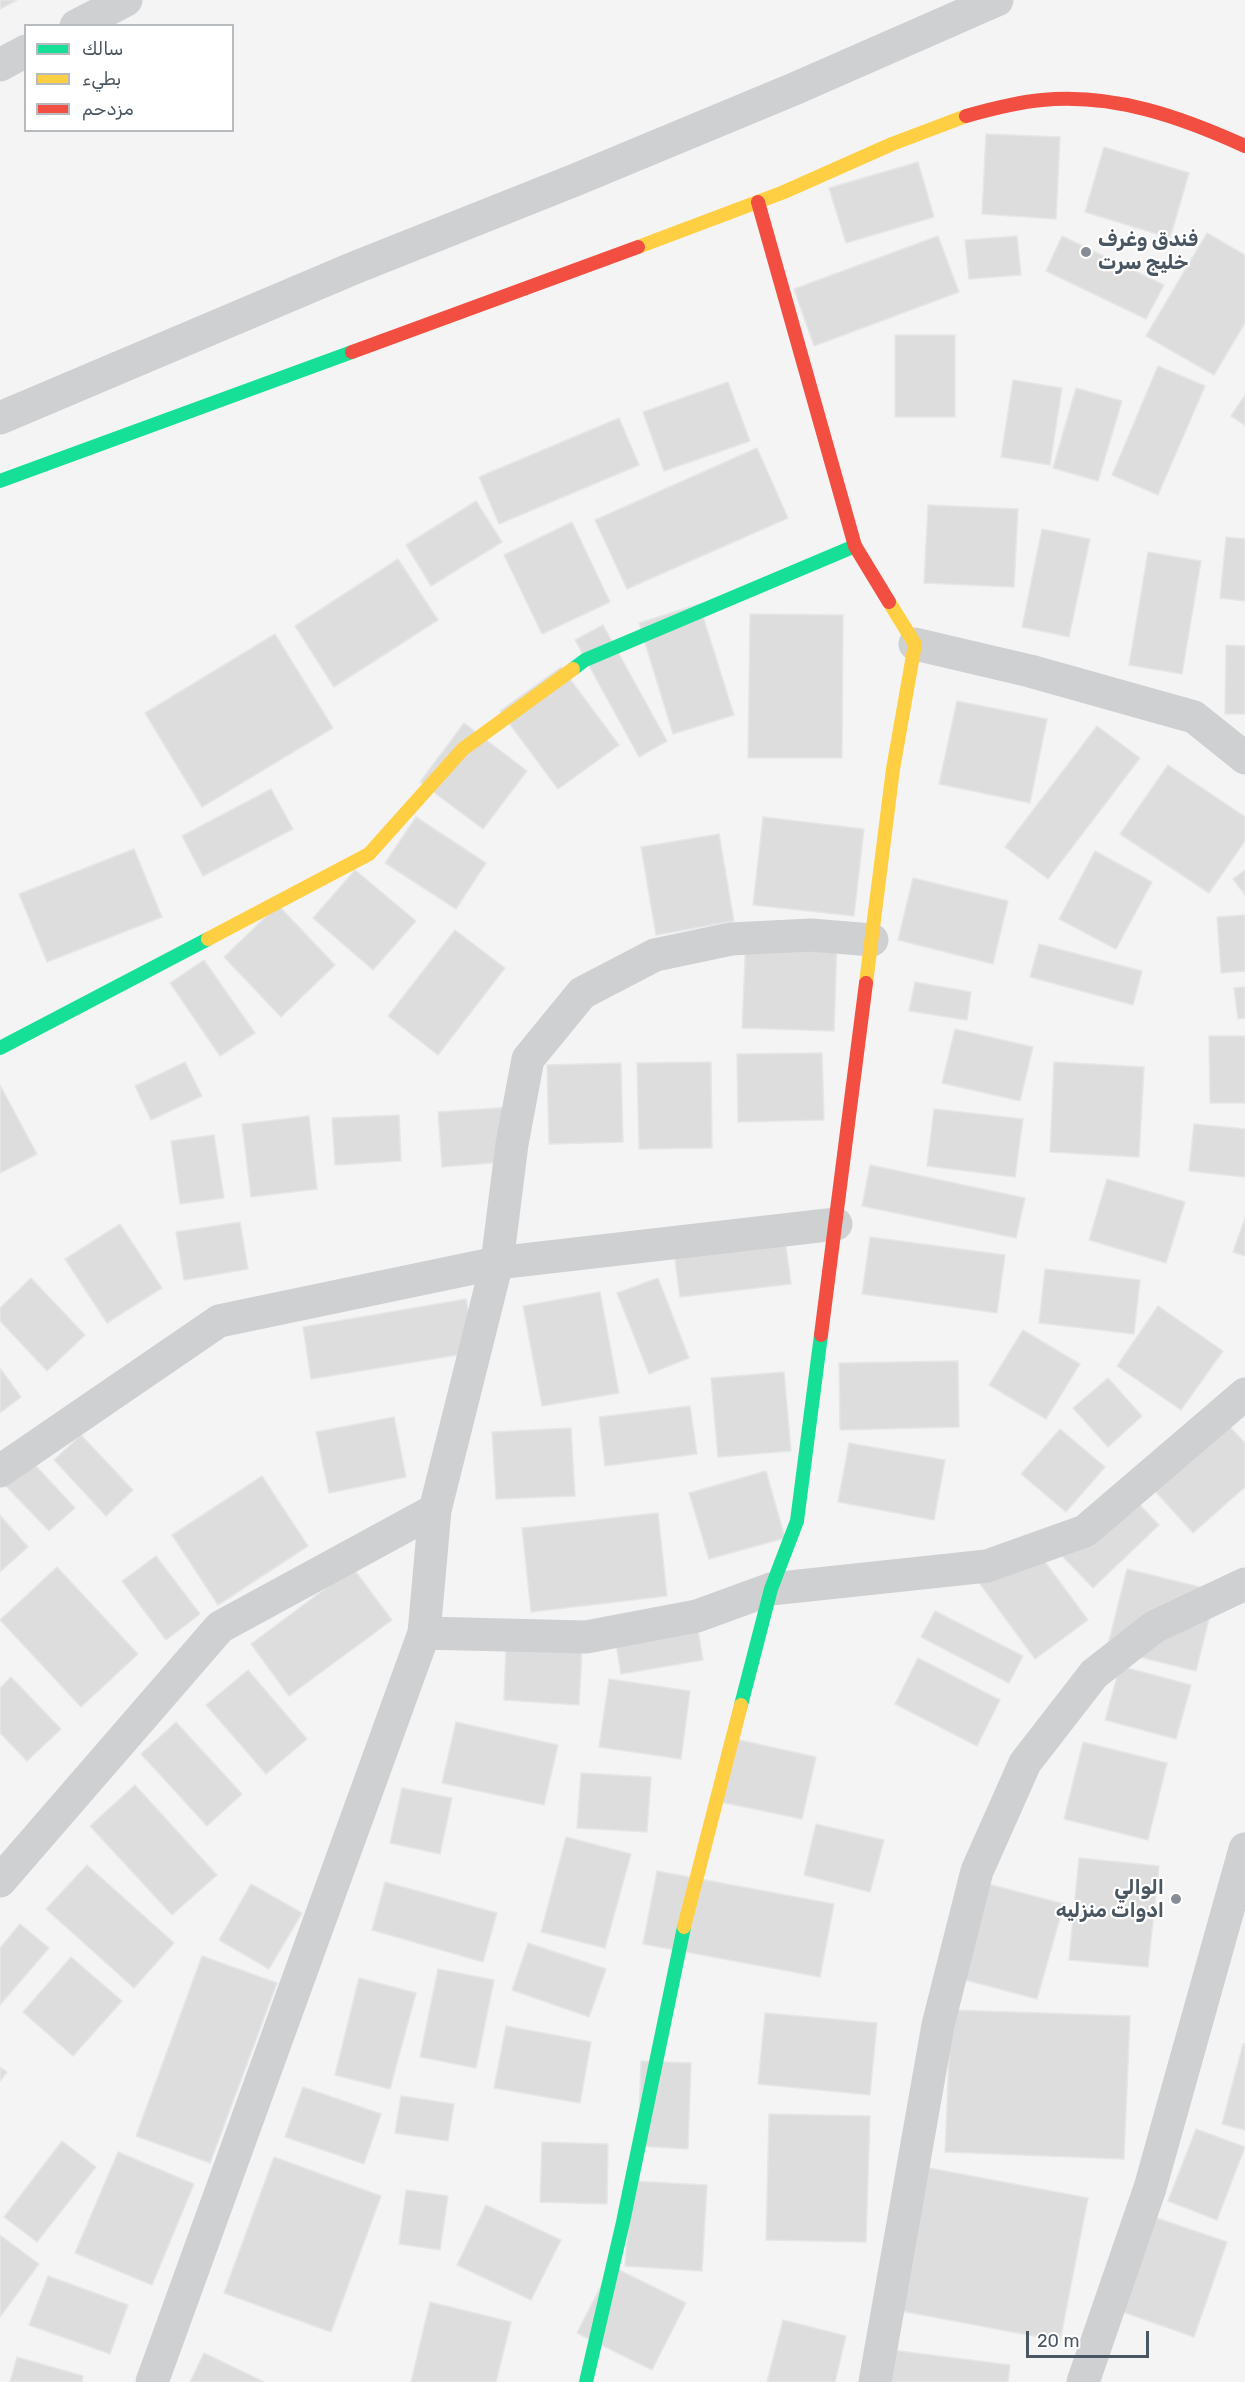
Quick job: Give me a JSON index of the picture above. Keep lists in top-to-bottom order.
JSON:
{
  "places": ["فندق وغرف خليج سرت", "الوالي ادوات منزليه"],
  "legend": ["سالك", "بطيء", "مزدحم"],
  "scale_bar": "20 m"
}
